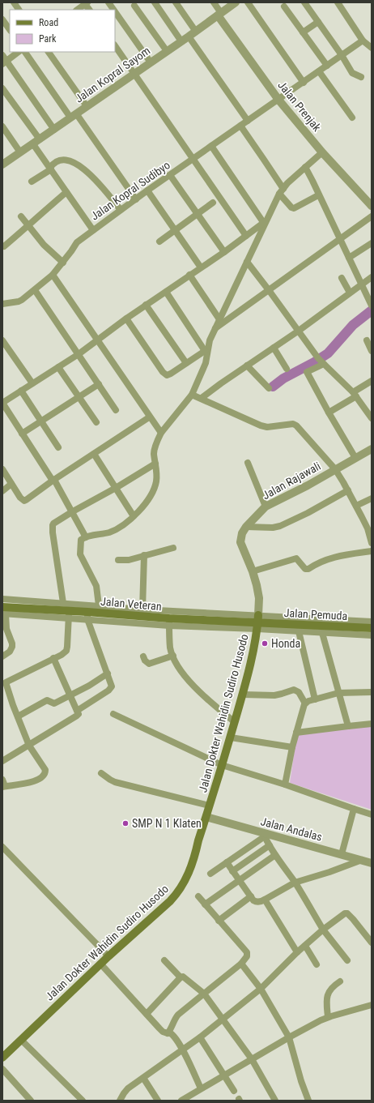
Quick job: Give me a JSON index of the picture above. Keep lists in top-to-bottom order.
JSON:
{
  "streets": {
    "main road": ["Jalan Veteran", "Jalan Pemuda", "Jalan Dokter Wahidin Sudiro Husodo"],
    "street": [
      "Jalan Kopral Sayom",
      "Jalan Prenjak",
      "Jalan Kopral Sudibyo",
      "Jalan Rajawali",
      "Jalan Andalas"
    ]
  },
  "crossings": [
    ["Jalan Kopral Sayom", "Jalan Prenjak"],
    ["Jalan Prenjak", "Jalan Kopral Sudibyo"],
    ["Jalan Rajawali", "Jalan Veteran"],
    ["Jalan Rajawali", "Jalan Pemuda"],
    ["Jalan Rajawali", "Jalan Dokter Wahidin Sudiro Husodo"],
    ["Jalan Veteran", "Jalan Pemuda"],
    ["Jalan Veteran", "Jalan Dokter Wahidin Sudiro Husodo"],
    ["Jalan Pemuda", "Jalan Dokter Wahidin Sudiro Husodo"],
    ["Jalan Dokter Wahidin Sudiro Husodo", "Jalan Andalas"]
  ],
  "places": ["Honda", "SMP N 1 Klaten"],
  "legend": ["Road", "Park"]
}
